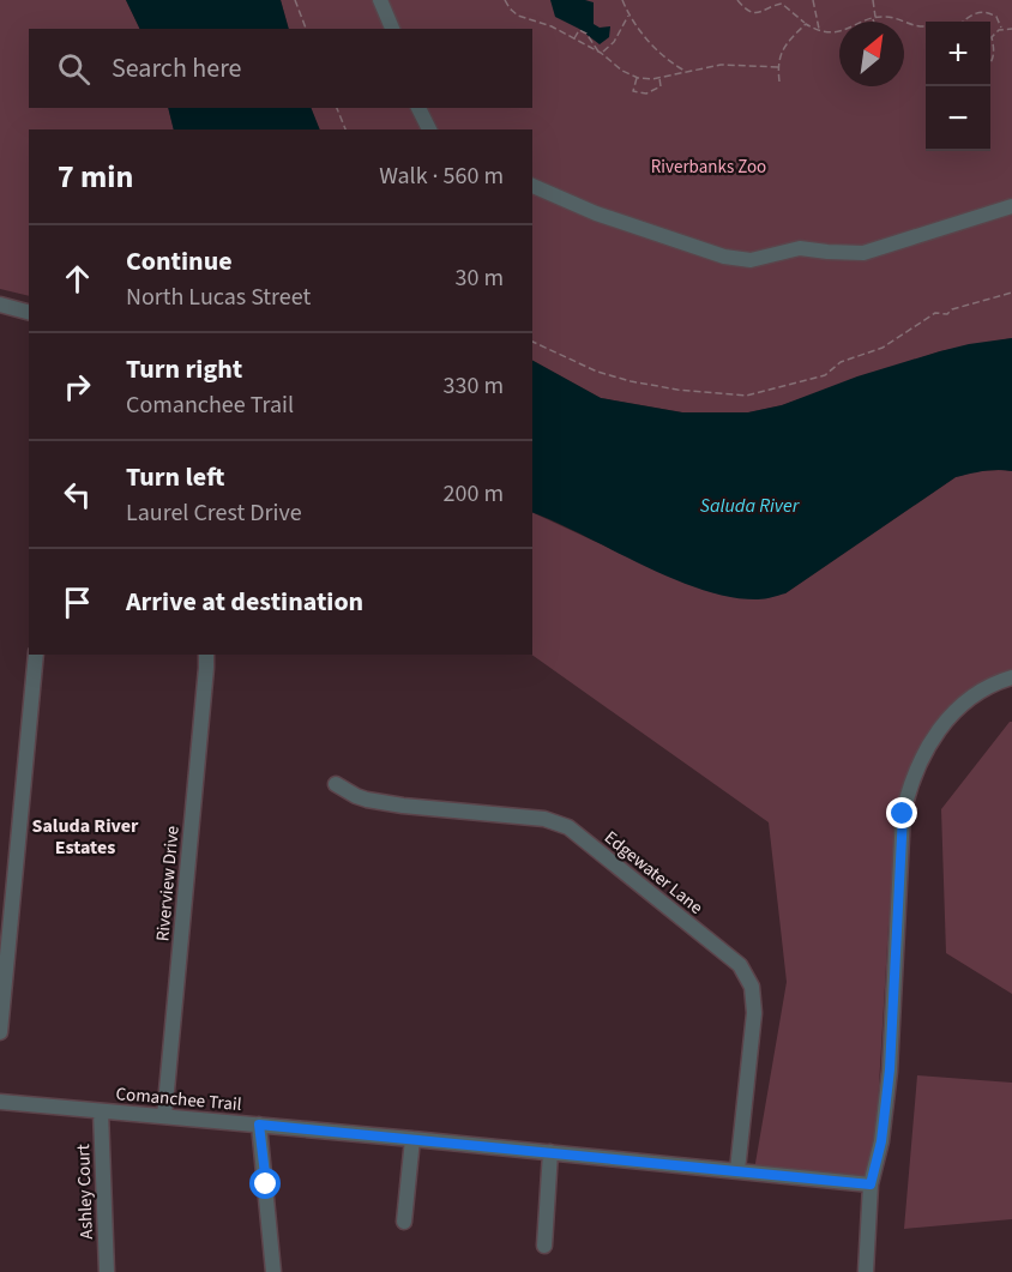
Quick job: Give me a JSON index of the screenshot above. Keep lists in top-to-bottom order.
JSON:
{
  "streets": {
    "street": [
      "Edgewater Lane",
      "Riverview Drive",
      "Comanchee Trail",
      "Ashley Court"
    ]
  },
  "crossings": [
    ["Edgewater Lane", "Comanchee Trail"],
    ["Riverview Drive", "Comanchee Trail"],
    ["Comanchee Trail", "Ashley Court"]
  ],
  "districts": ["Saluda River Estates"],
  "water": ["Saluda River"],
  "parks": ["Riverbanks Zoo"],
  "north": "top right",
  "page": {
    "map_buttons": ["+", "−"],
    "search": "Search here",
    "heading": ["7 min", "Walk · 560 m"],
    "list": [
      ["Continue", "North Lucas Street", "30 m"],
      ["Turn right", "Comanchee Trail", "330 m"],
      ["Turn left", "Laurel Crest Drive", "200 m"],
      "Arrive at destination"
    ]
  }
}
